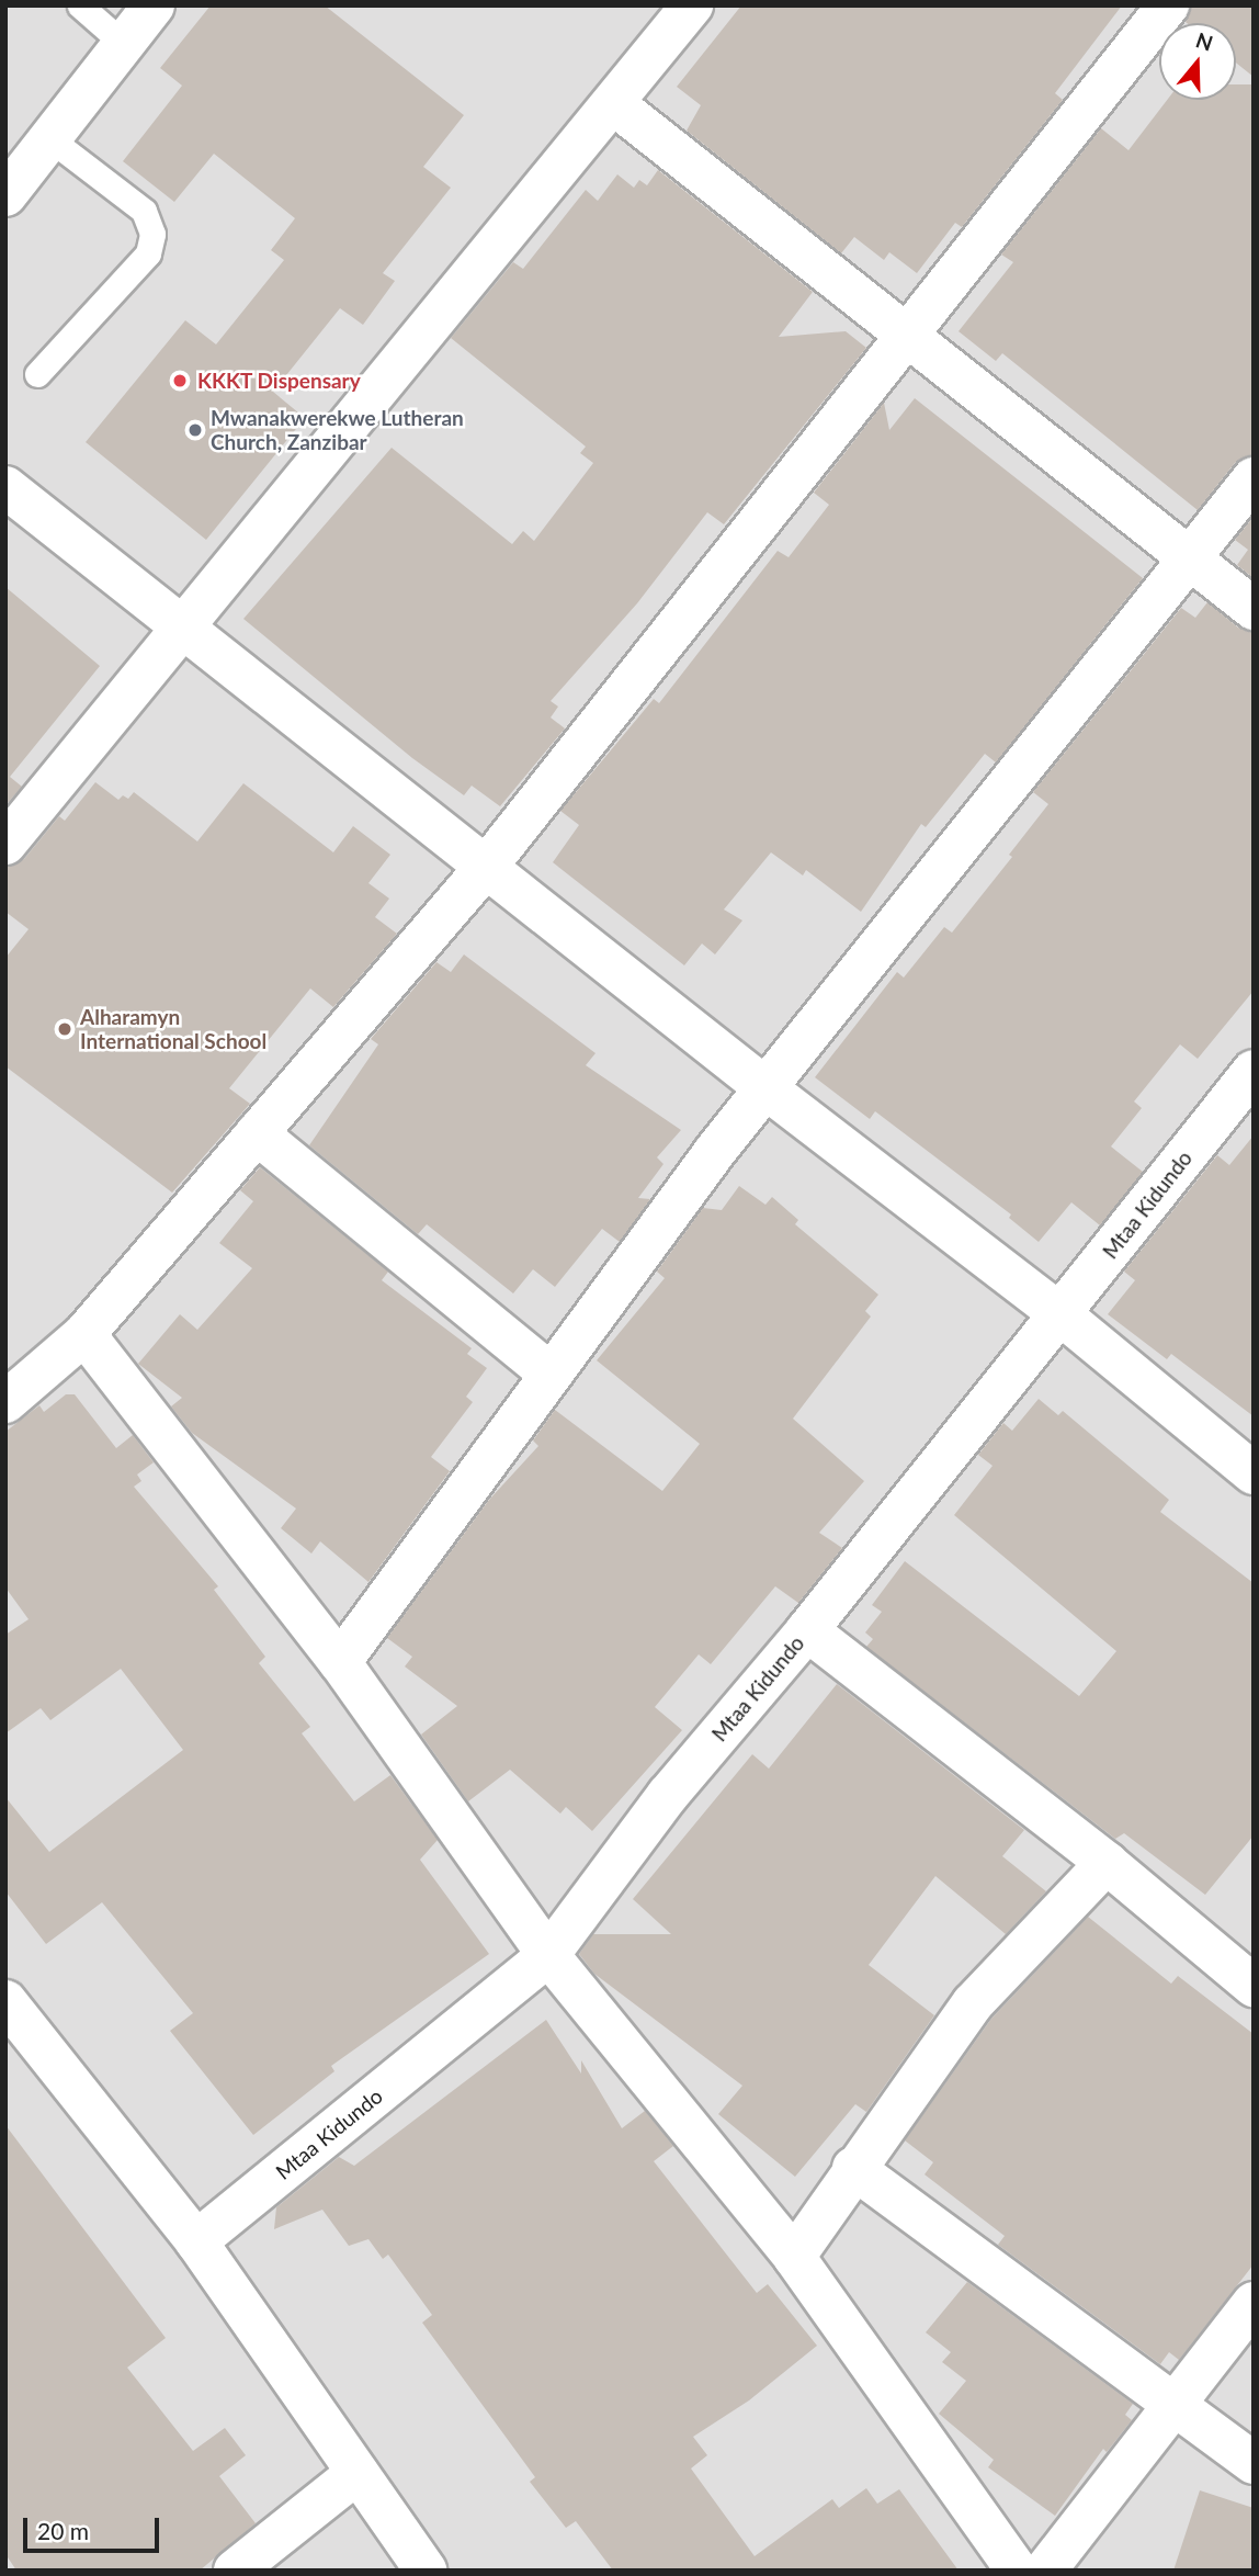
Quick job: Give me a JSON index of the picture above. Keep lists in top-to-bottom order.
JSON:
{
  "streets": {
    "street": ["Mtaa Kidundo"]
  },
  "places": ["KKKT Dispensary", "Mwanakwerekwe Lutheran Church, Zanzibar", "Alharamyn International School"],
  "scale_bar": "20 m",
  "north": "top"
}
